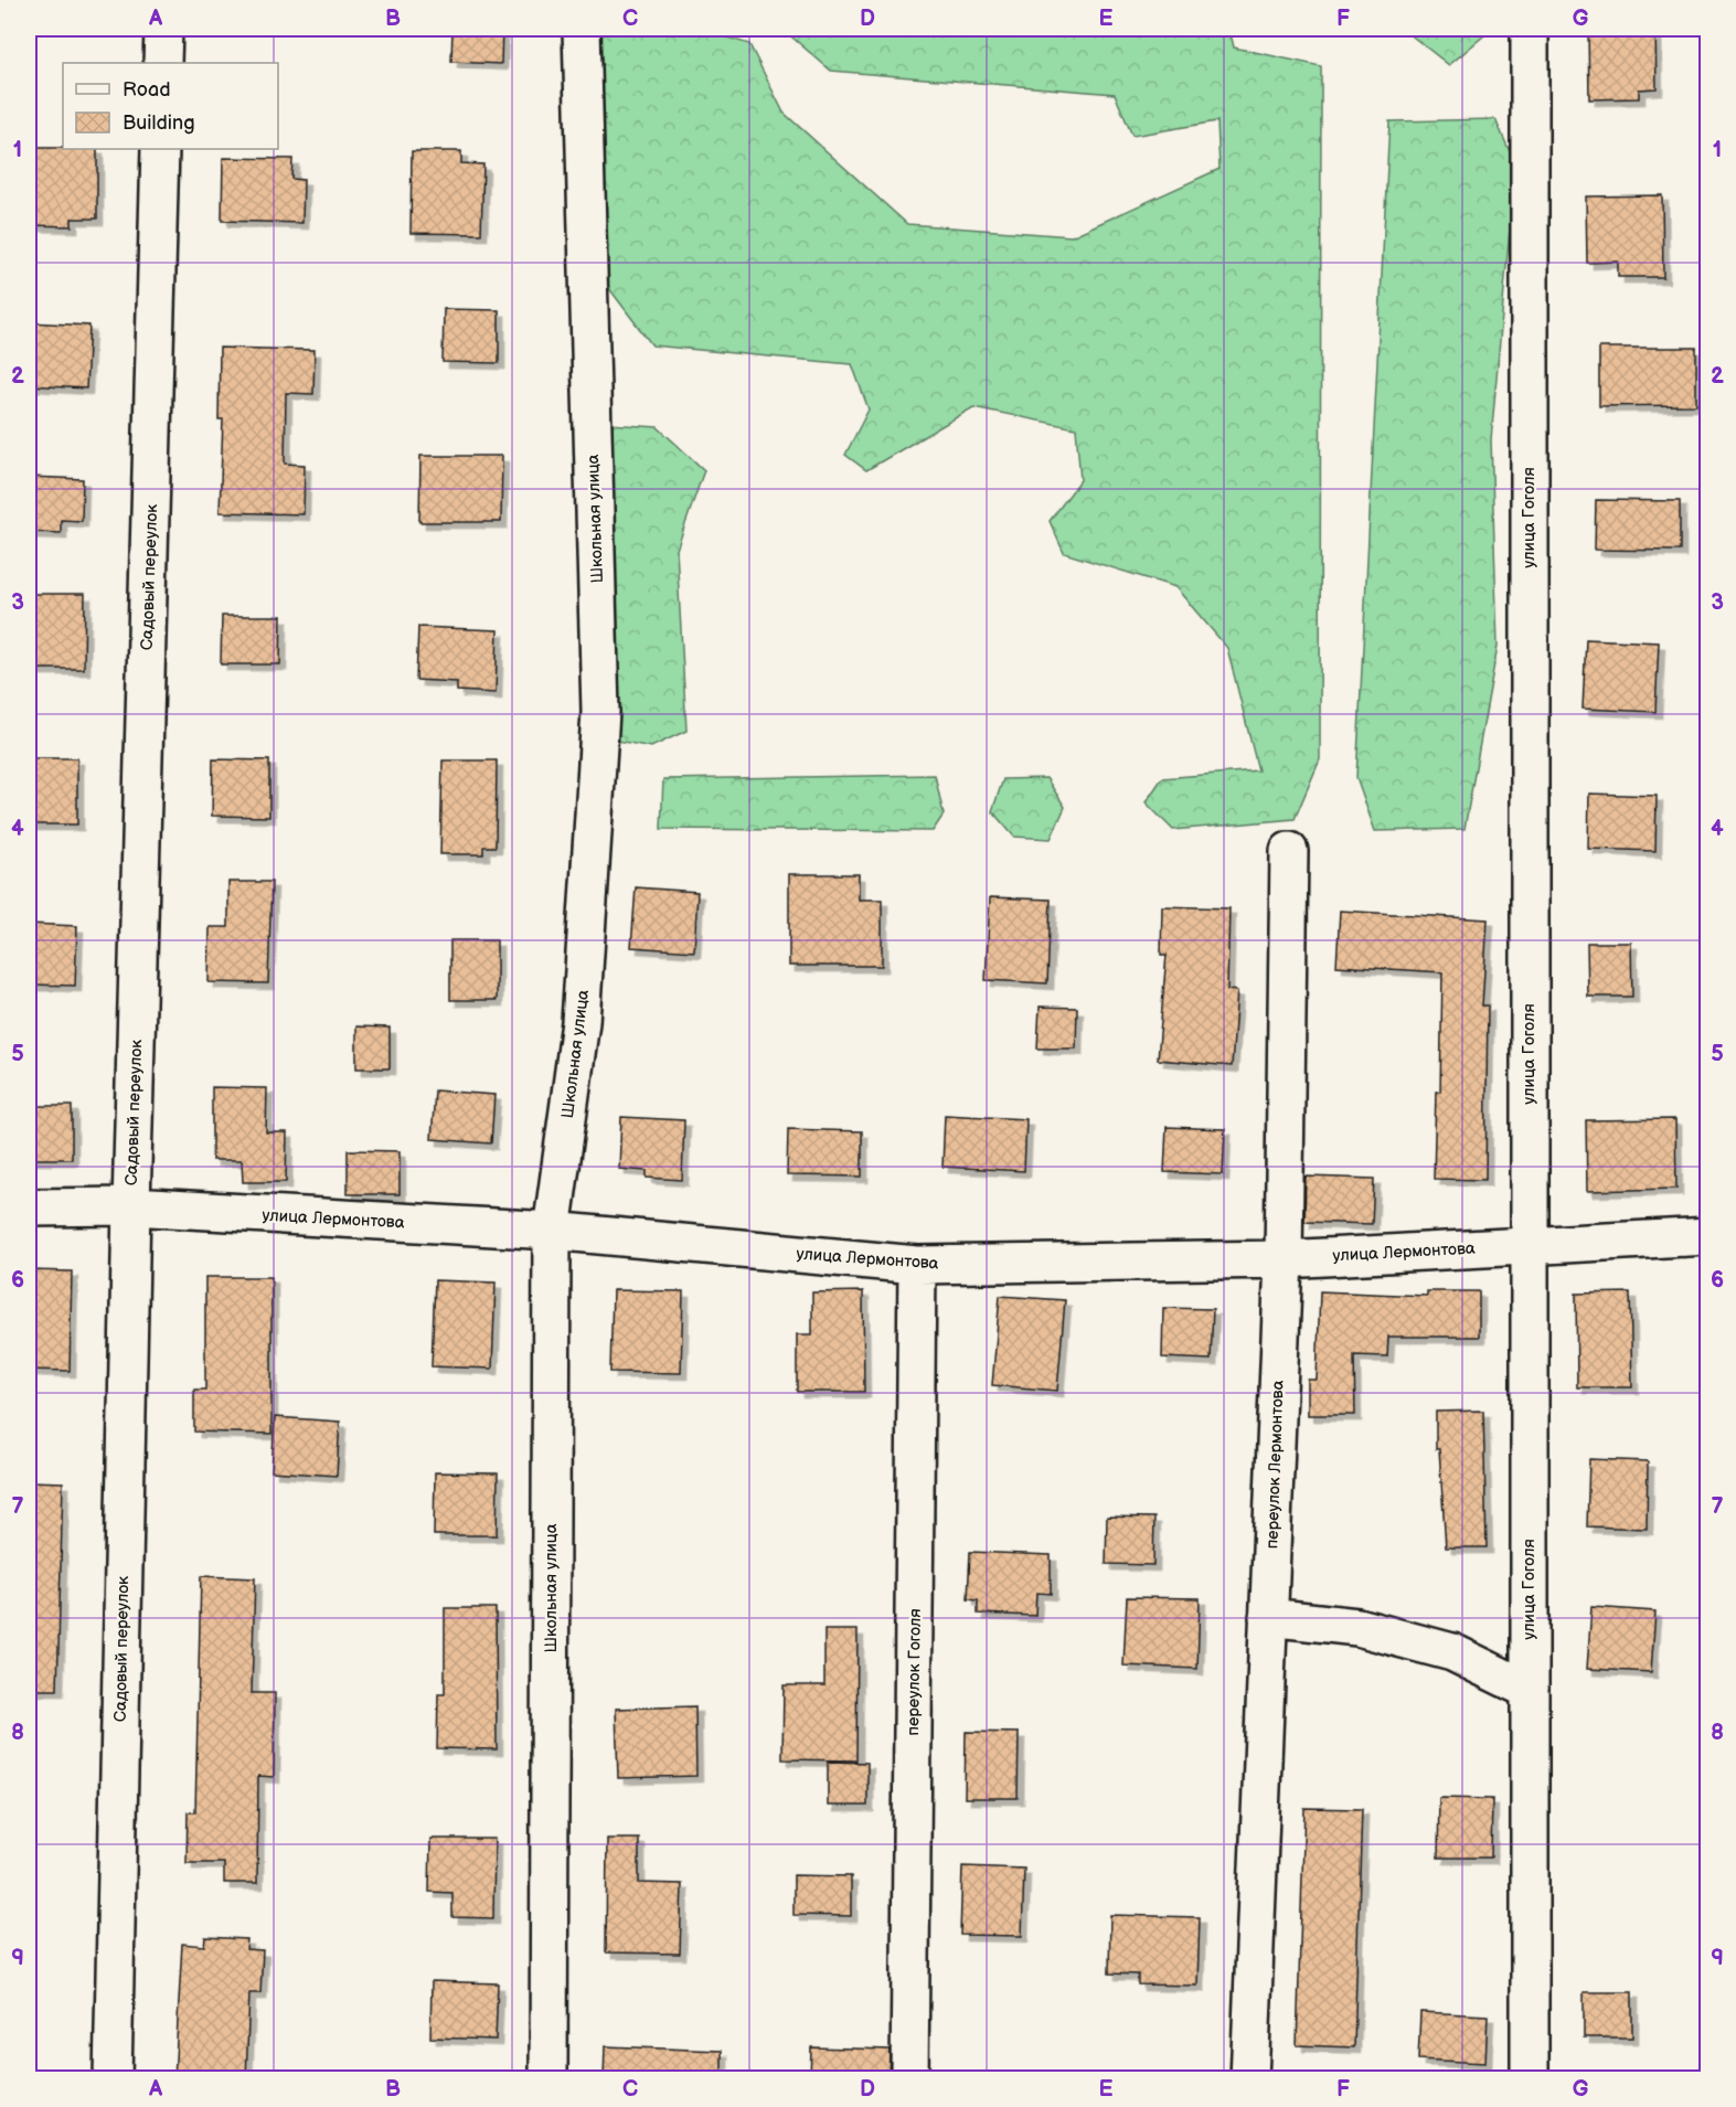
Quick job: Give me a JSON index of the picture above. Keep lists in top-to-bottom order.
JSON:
{
  "streets": {
    "street": [
      "улица Гоголя",
      "Школьная улица",
      "Садовый переулок",
      "улица Лермонтова",
      "переулок Лермонтова",
      "переулок Гоголя"
    ]
  },
  "crossings": [
    ["улица Гоголя", "улица Лермонтова"],
    ["Школьная улица", "улица Лермонтова"],
    ["Садовый переулок", "улица Лермонтова"],
    ["улица Лермонтова", "переулок Лермонтова"],
    ["улица Лермонтова", "переулок Гоголя"]
  ],
  "legend": ["Road", "Building"],
  "grid": {
    "columns": [
      "A",
      "B",
      "C",
      "D",
      "E",
      "F",
      "G"
    ],
    "rows": [
      "1",
      "2",
      "3",
      "4",
      "5",
      "6",
      "7",
      "8",
      "9"
    ]
  }
}
